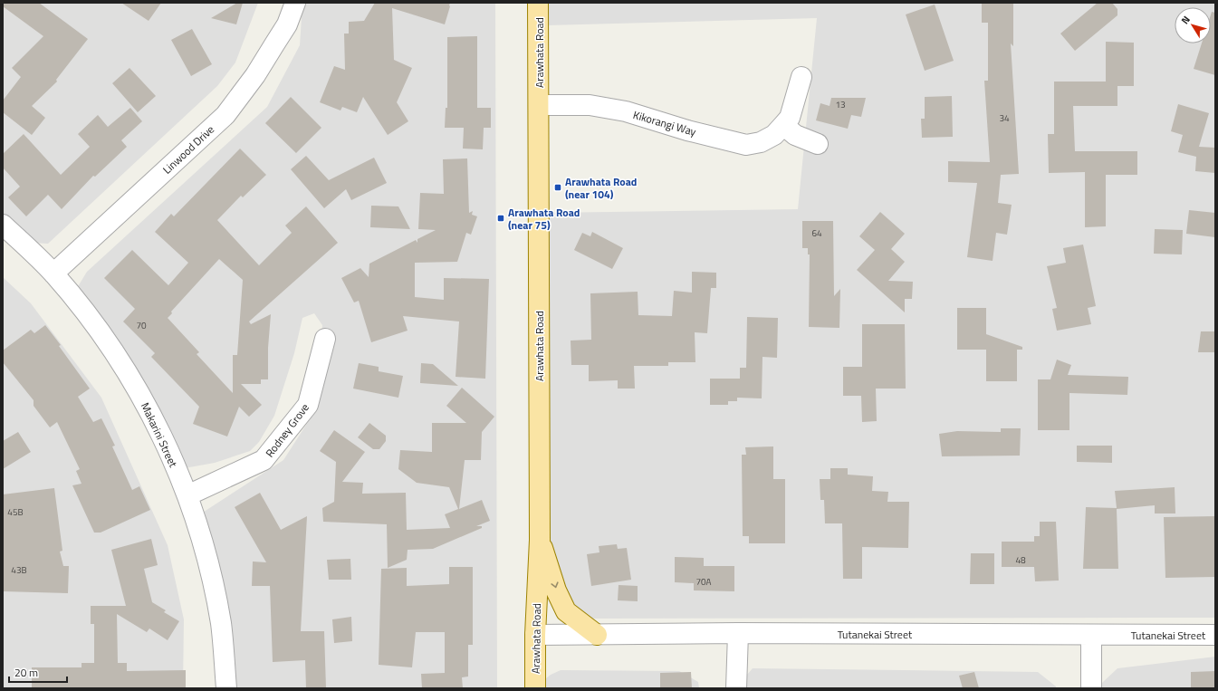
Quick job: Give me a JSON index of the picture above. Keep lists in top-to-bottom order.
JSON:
{
  "streets": {
    "main road": ["Arawhata Road"],
    "street": [
      "Kikorangi Way",
      "Linwood Drive",
      "Rodney Grove",
      "Makarini Street",
      "Tutanekai Street"
    ]
  },
  "crossings": [
    ["Arawhata Road", "Kikorangi Way"],
    ["Arawhata Road", "Tutanekai Street"],
    ["Linwood Drive", "Makarini Street"],
    ["Rodney Grove", "Makarini Street"]
  ],
  "places": {
    "transit": ["Arawhata Road (near 104)", "Arawhata Road (near 75)"]
  },
  "house_numbers": [
    "13",
    "34",
    "64",
    "70",
    "45B",
    "48",
    "43B",
    "70A"
  ],
  "scale_bar": "20 m",
  "north": "top left"
}
